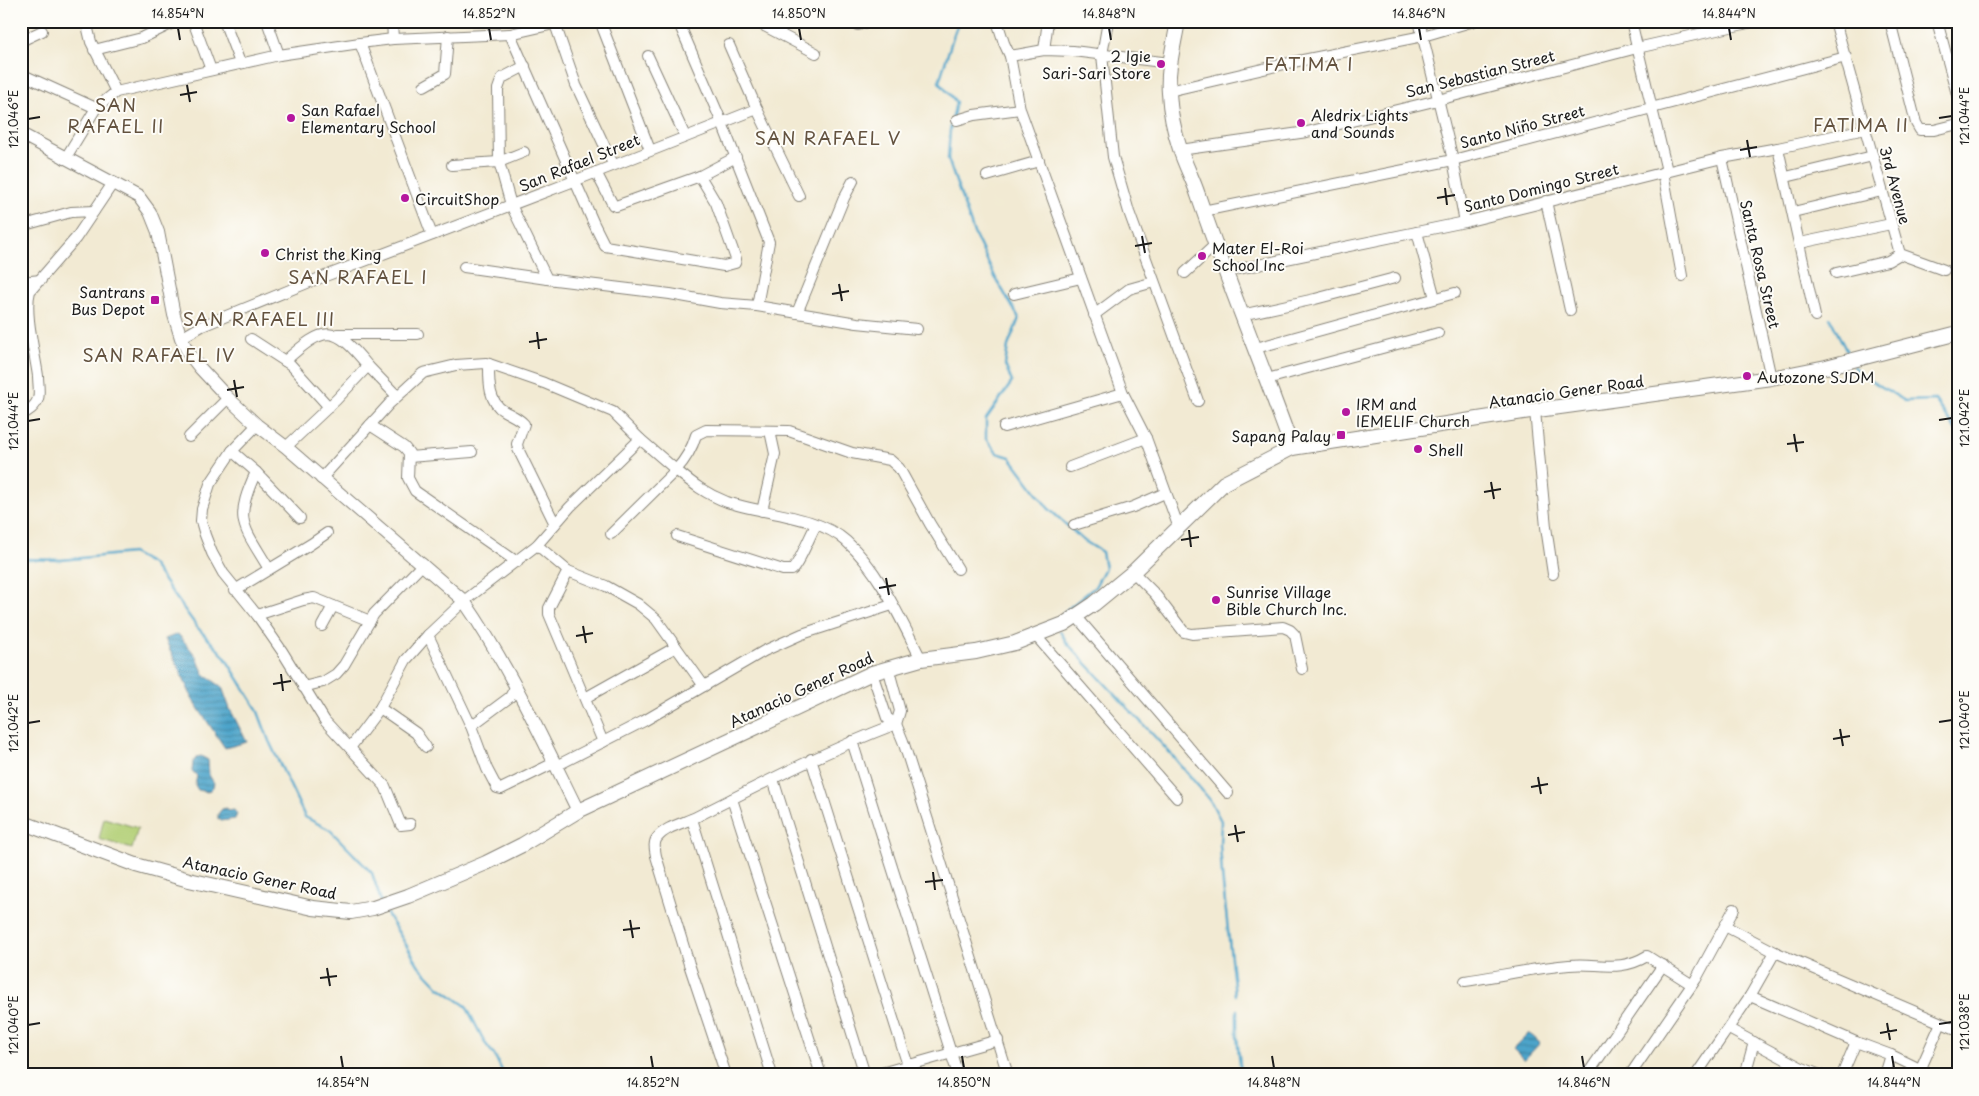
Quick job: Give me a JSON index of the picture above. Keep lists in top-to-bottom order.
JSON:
{
  "streets": {
    "main road": ["Atanacio Gener Road"],
    "street": [
      "San Sebastian Street",
      "Santo Niño Street",
      "San Rafael Street",
      "3rd Avenue",
      "Santo Domingo Street",
      "Santa Rosa Street"
    ]
  },
  "crossings": [
    ["Santo Niño Street", "3rd Avenue"],
    ["3rd Avenue", "Santo Domingo Street"],
    ["Santo Domingo Street", "Santa Rosa Street"],
    ["Santa Rosa Street", "Atanacio Gener Road"]
  ],
  "districts": [
    "FATIMA I",
    "SAN RAFAEL II",
    "FATIMA II",
    "SAN RAFAEL V",
    "SAN RAFAEL I",
    "SAN RAFAEL III",
    "SAN RAFAEL IV"
  ],
  "places": {
    "other": [
      "2 Igie Sari-Sari Store",
      "San Rafael Elementary School",
      "Aledrix Lights and Sounds",
      "CircuitShop",
      "Christ the King",
      "Mater El-Roi School Inc",
      "Autozone SJDM",
      "IRM and IEMELIF Church",
      "Shell",
      "Sunrise Village Bible Church Inc."
    ],
    "transit": ["Santrans Bus Depot", "Sapang Palay"]
  },
  "coordinates": [
    "14.854°N",
    "14.852°N",
    "14.850°N",
    "14.848°N",
    "14.846°N",
    "14.844°N",
    "121.044°E",
    "121.046°E",
    "121.042°E",
    "121.040°E",
    "121.038°E"
  ]
}
